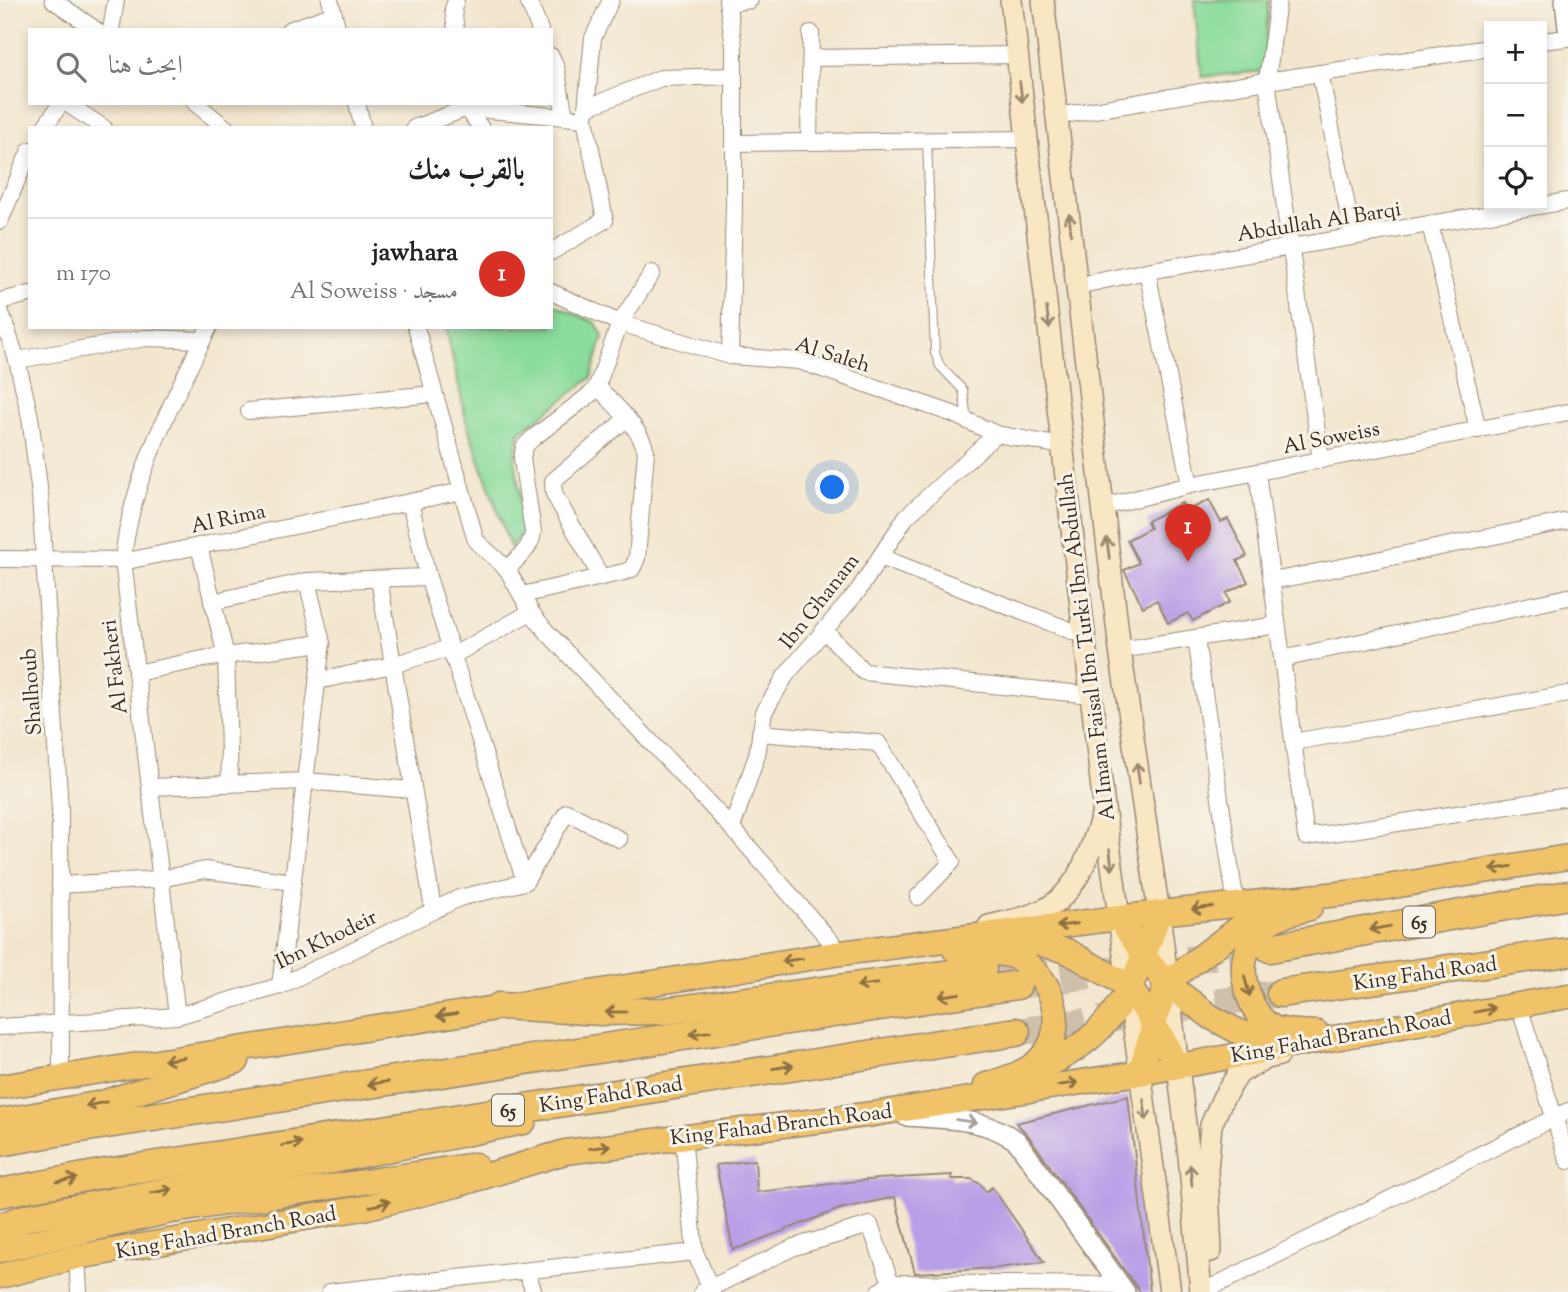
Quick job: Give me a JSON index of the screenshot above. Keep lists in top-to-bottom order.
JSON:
{
  "streets": {
    "highway": ["65", "King Fahd Road"],
    "main road": ["Al Imam Faisal Ibn Turki Ibn Abdullah", "King Fahad Branch Road"],
    "street": [
      "Abdullah Al Barqi",
      "Al Saleh",
      "Al Soweiss",
      "Al Rima",
      "Ibn Ghanam",
      "Al Fakheri",
      "Shalhoub",
      "Ibn Khodeir"
    ]
  },
  "crossings": [
    ["Abdullah Al Barqi", "Al Imam Faisal Ibn Turki Ibn Abdullah"],
    ["Al Saleh", "Ibn Ghanam"],
    ["Al Saleh", "Al Imam Faisal Ibn Turki Ibn Abdullah"],
    ["Al Soweiss", "Al Imam Faisal Ibn Turki Ibn Abdullah"],
    ["Al Rima", "Al Fakheri"],
    ["Al Rima", "Shalhoub"],
    ["Al Imam Faisal Ibn Turki Ibn Abdullah", "King Fahad Branch Road"],
    ["Al Fakheri", "Ibn Khodeir"],
    ["Shalhoub", "Ibn Khodeir"]
  ],
  "page": {
    "map_buttons": ["+", "−"],
    "search": "ابحث هنا",
    "heading": "بالقرب منك",
    "list": [
      {
        "mark": "1",
        "name": "jawhara",
        "note": "مسجد · Al Soweiss",
        "value": "170 m"
      }
    ],
    "pins": "1"
  }
}
